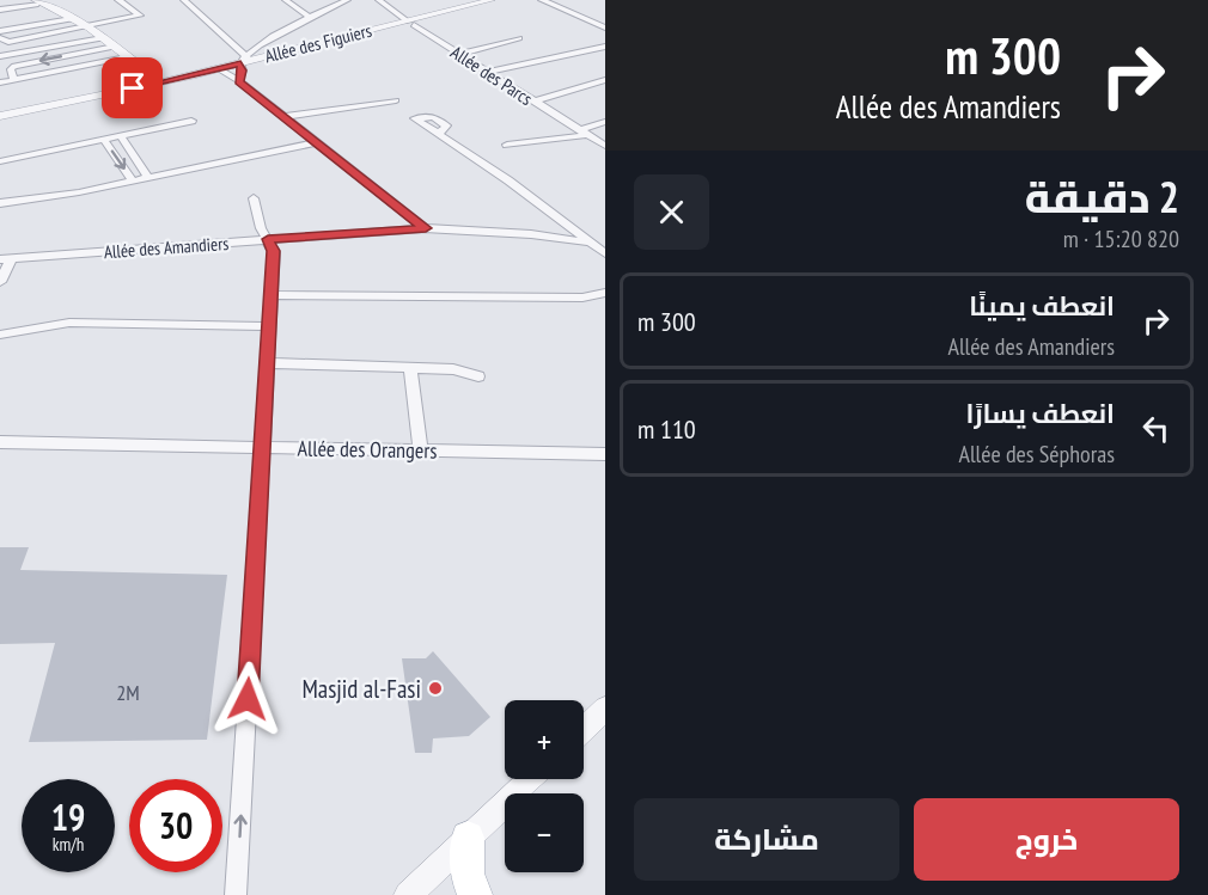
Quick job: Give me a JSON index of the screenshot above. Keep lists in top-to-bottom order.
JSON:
{
  "streets": {
    "street": [
      "Allée des Figuiers",
      "Allée des Parcs",
      "Allée des Amandiers",
      "Allée des Orangers"
    ]
  },
  "crossings": [
    ["Allée des Figuiers", "Allée des Parcs"]
  ],
  "places": ["Masjid al-Fasi"],
  "house_numbers": ["2M"],
  "page": {
    "turn": ["300 m", "Allée des Amandiers"],
    "heading": ["2 دقيقة", "820 m · 15:20"],
    "list": [
      {
        "name": "انعطف يمينًا",
        "note": "Allée des Amandiers",
        "value": "300 m"
      },
      {
        "name": "انعطف يسارًا",
        "note": "Allée des Séphoras",
        "value": "110 m"
      }
    ],
    "map_buttons": ["+", "−"],
    "speed": "19 km/h",
    "limit": "30",
    "buttons": ["خروج", "مشاركة"]
  }
}
